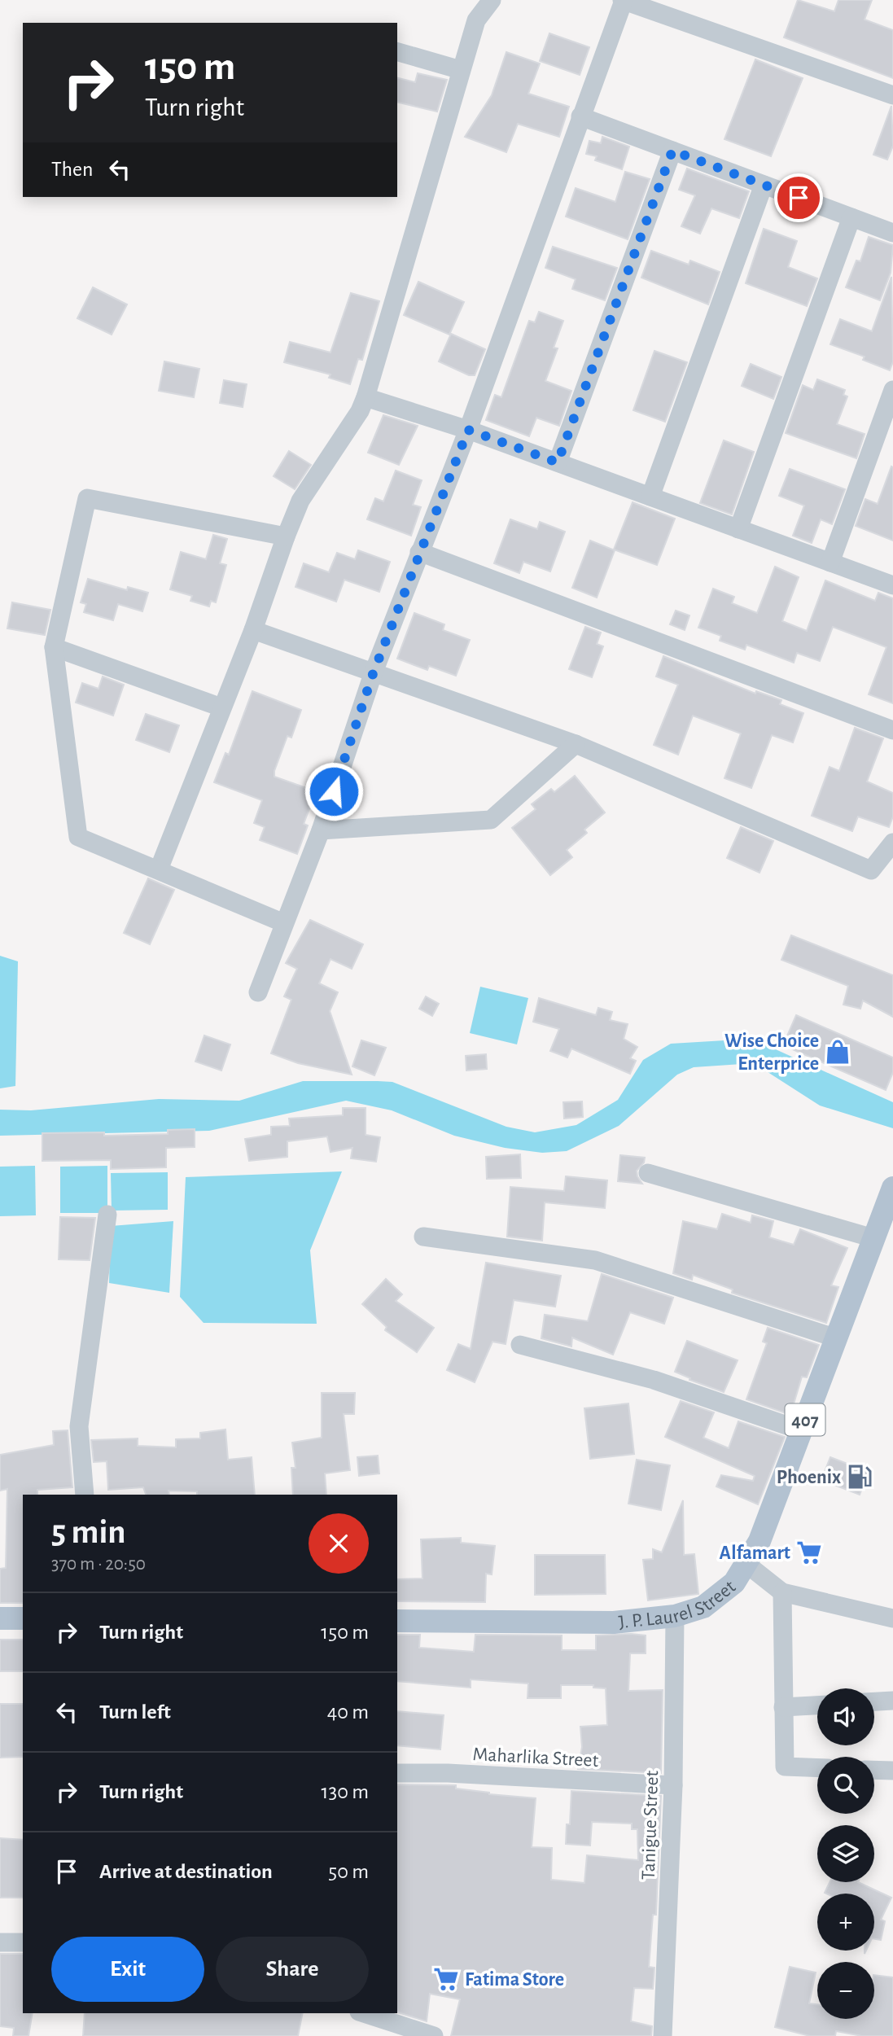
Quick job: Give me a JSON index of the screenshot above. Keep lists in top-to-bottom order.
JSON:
{
  "streets": {
    "main road": ["407", "J. P. Laurel Street"],
    "street": ["Maharlika Street", "Tanigue Street"]
  },
  "crossings": [
    ["J. P. Laurel Street", "Tanigue Street"],
    ["Maharlika Street", "Tanigue Street"]
  ],
  "places": {
    "shop": ["Wise Choice Enterprice"],
    "fuel station": ["Phoenix"],
    "supermarket": ["Alfamart", "Fatima Store"]
  },
  "page": {
    "turn": ["150 m", "Turn right"],
    "then": "Then",
    "heading": ["5 min", "370 m · 20:50"],
    "list": [
      {
        "name": "Turn right",
        "value": "150 m"
      },
      {
        "name": "Turn left",
        "value": "40 m"
      },
      {
        "name": "Turn right",
        "value": "130 m"
      },
      {
        "name": "Arrive at destination",
        "value": "50 m"
      }
    ],
    "map_buttons": ["+", "−"],
    "buttons": ["Exit", "Share"]
  }
}
